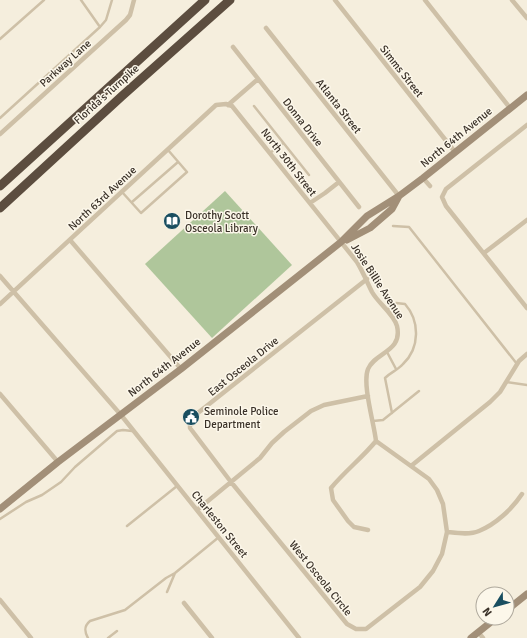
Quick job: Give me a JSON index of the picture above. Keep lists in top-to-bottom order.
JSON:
{
  "streets": {
    "highway": ["Florida's Turnpike"],
    "street": [
      "Parkway Lane",
      "Simms Street",
      "Atlanta Street",
      "Donna Drive",
      "North 64th Avenue",
      "North 30th Street",
      "North 63rd Avenue",
      "Josie Billie Avenue",
      "East Osceola Drive",
      "Charleston Street",
      "West Osceola Circle"
    ]
  },
  "crossings": [
    ["Simms Street", "North 64th Avenue"],
    ["Atlanta Street", "North 64th Avenue"],
    ["North 64th Avenue", "North 30th Street"],
    ["North 64th Avenue", "Josie Billie Avenue"],
    ["North 64th Avenue", "Charleston Street"],
    ["North 30th Street", "North 63rd Avenue"],
    ["North 30th Street", "Josie Billie Avenue"],
    ["North 63rd Avenue", "Charleston Street"],
    ["Josie Billie Avenue", "East Osceola Drive"],
    ["East Osceola Drive", "West Osceola Circle"]
  ],
  "places": {
    "library": ["Dorothy Scott Osceola Library"],
    "public building": ["Seminole Police Department"]
  },
  "north": "bottom left"
}
